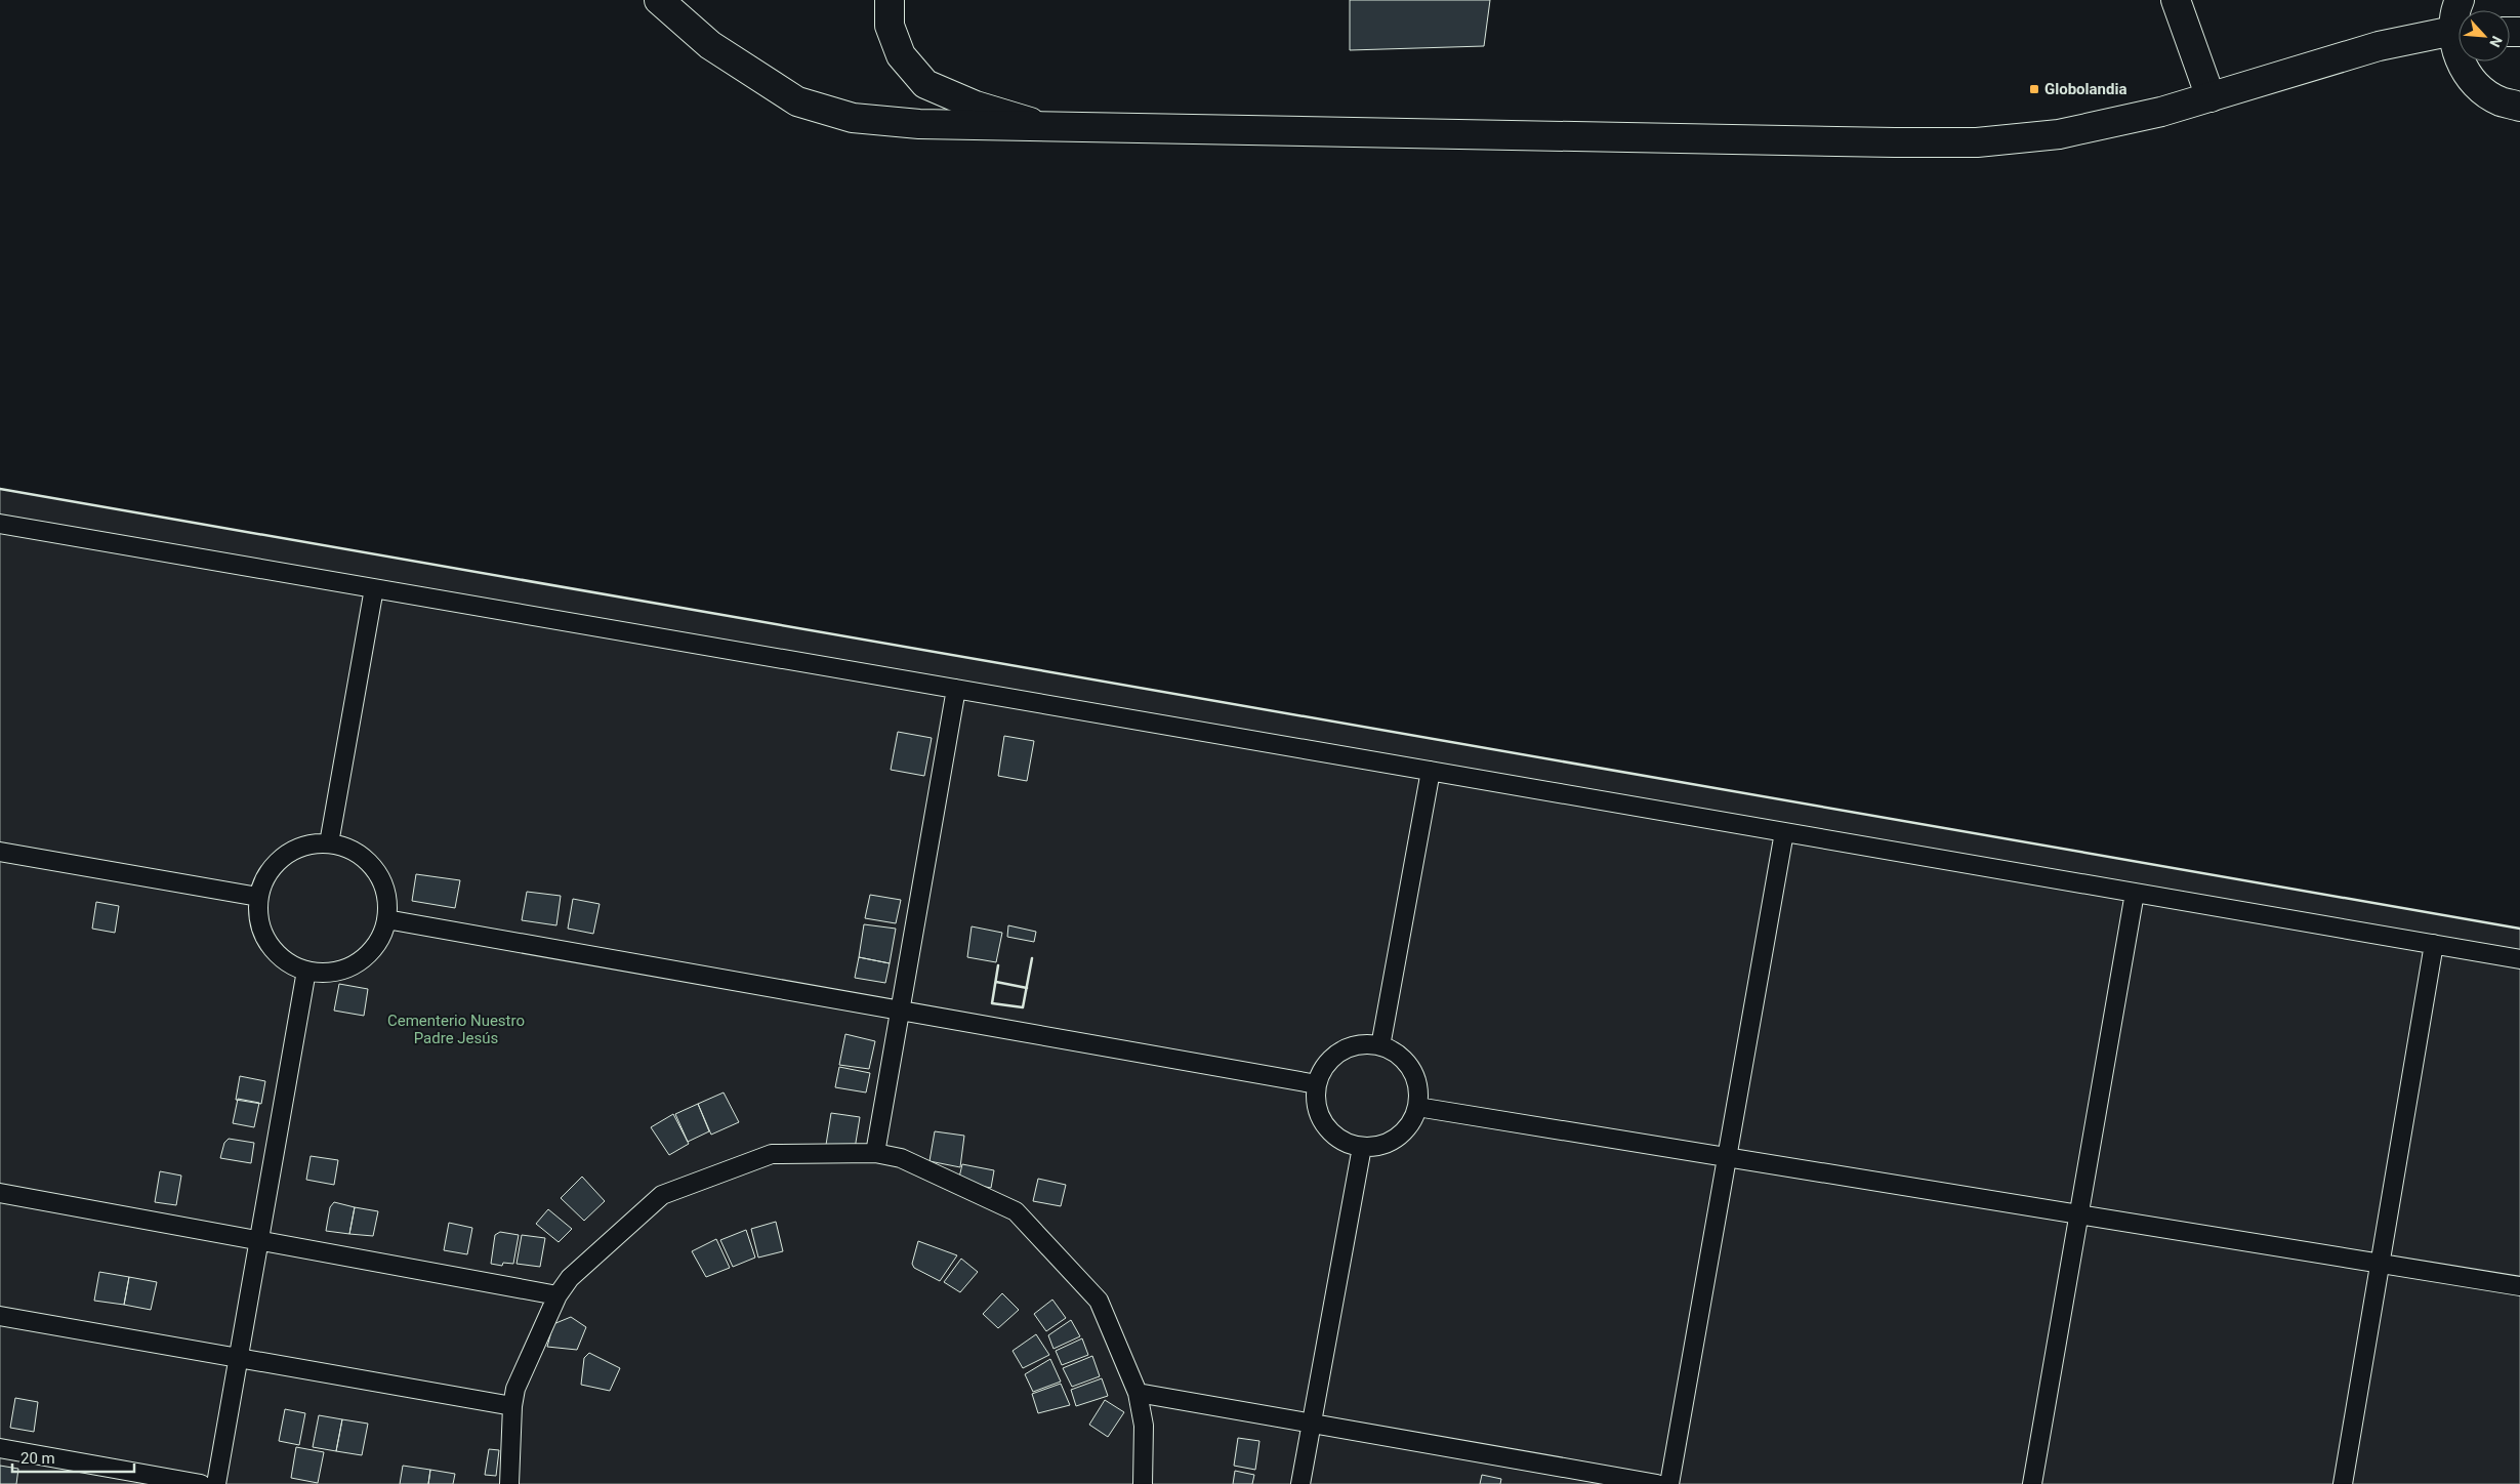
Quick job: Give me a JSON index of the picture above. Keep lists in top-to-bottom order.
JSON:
{
  "parks": ["Cementerio Nuestro Padre Jesús"],
  "places": {
    "transit": ["Globolandia"]
  },
  "scale_bar": "20 m",
  "north": "bottom right"
}
